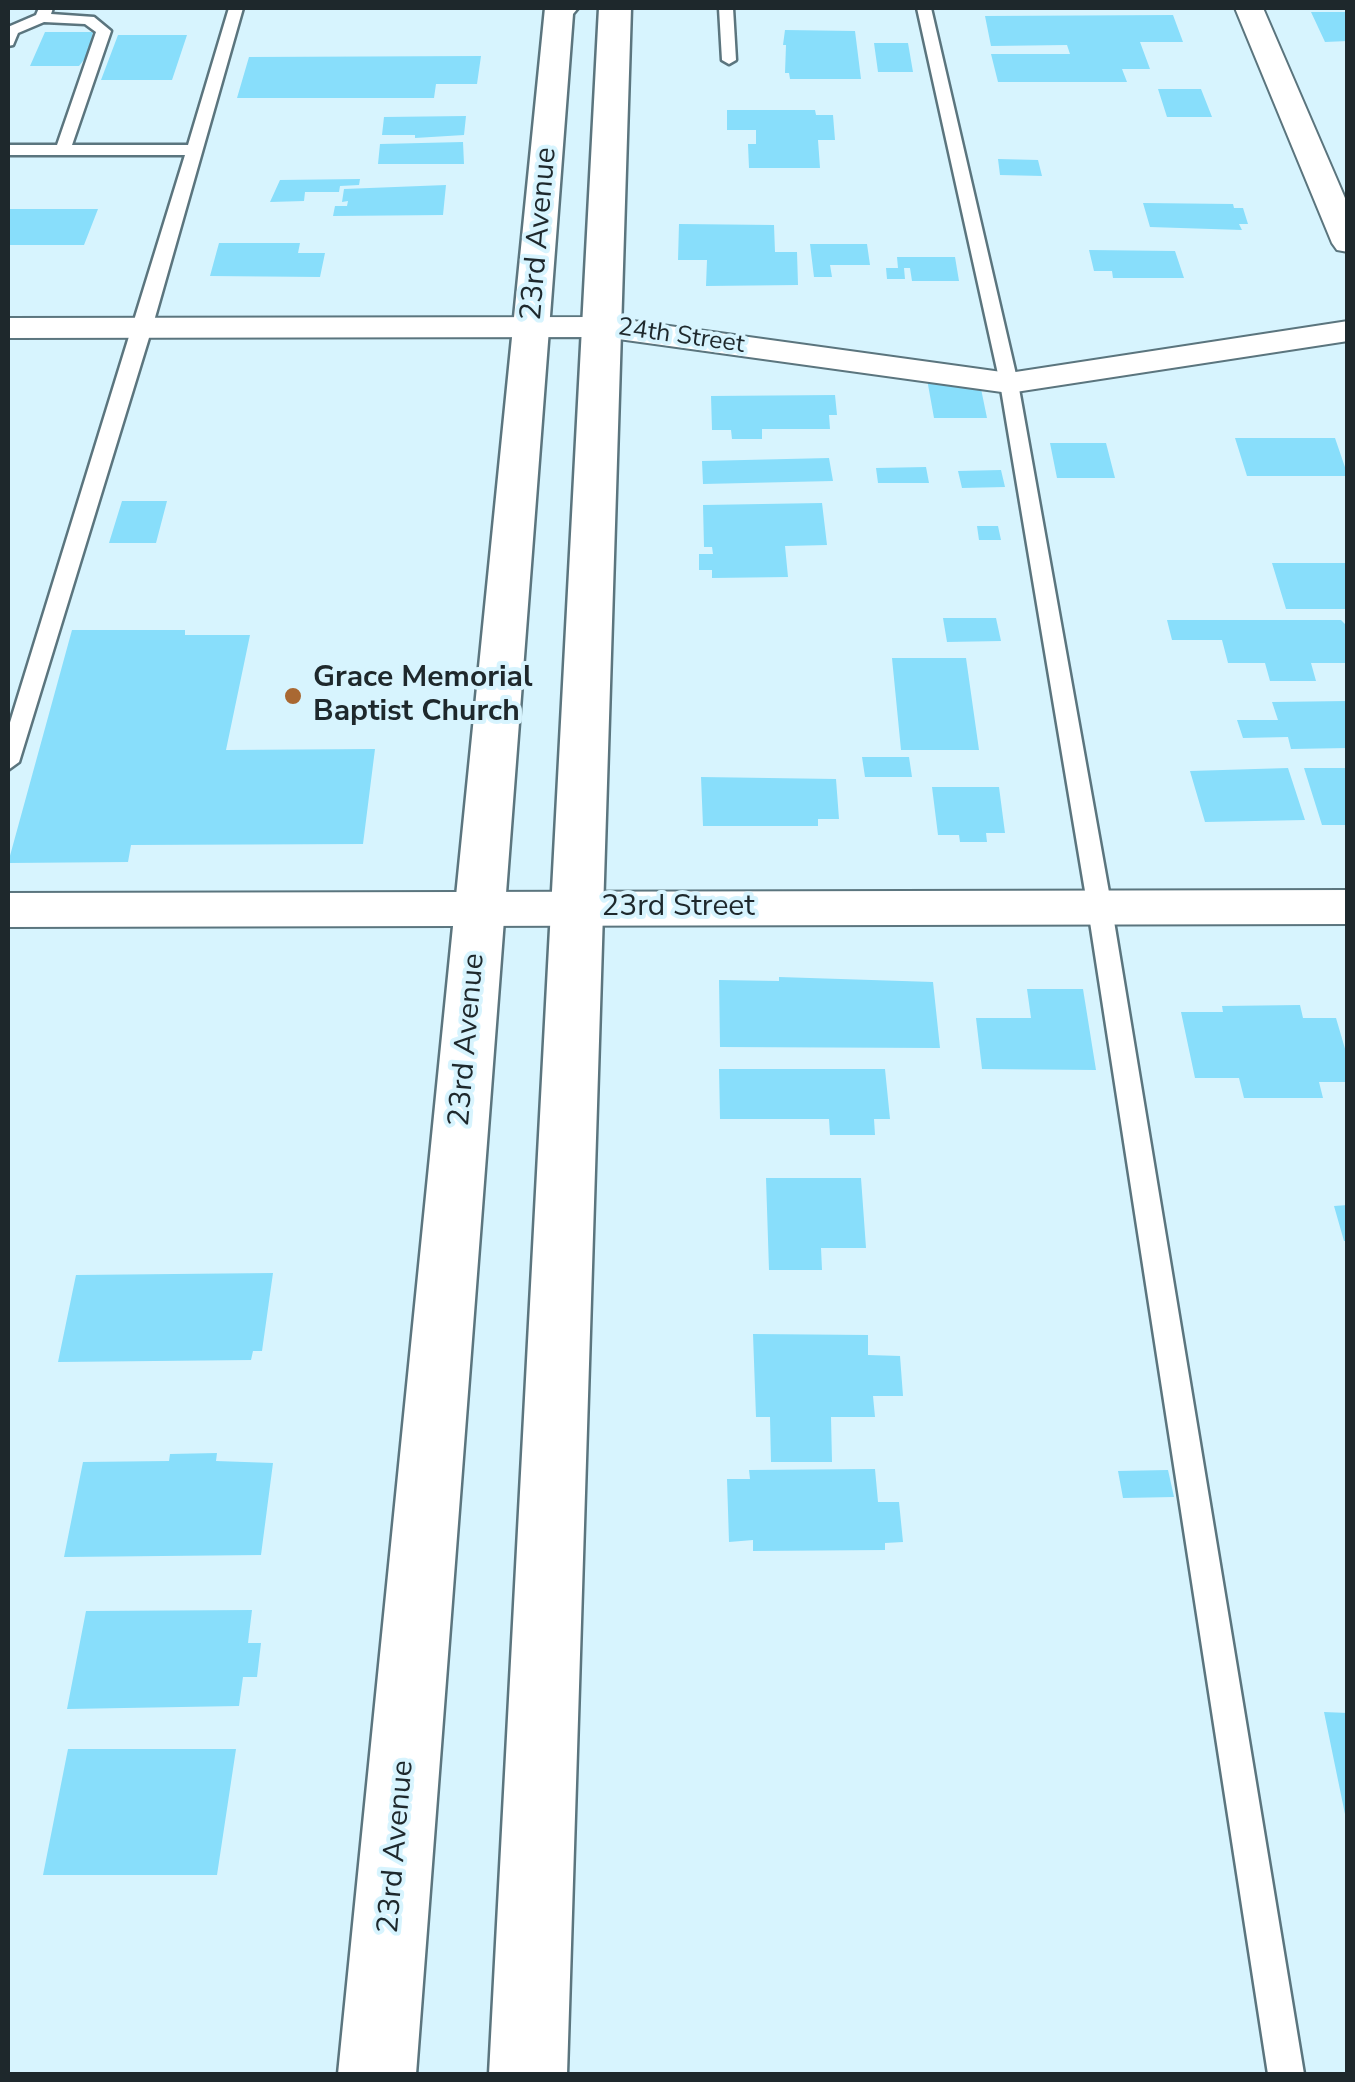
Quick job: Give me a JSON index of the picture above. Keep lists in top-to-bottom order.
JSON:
{
  "streets": {
    "street": ["23rd Avenue", "24th Street", "23rd Street"]
  },
  "crossings": [
    ["23rd Avenue", "24th Street"],
    ["23rd Avenue", "23rd Street"]
  ],
  "places": ["Grace Memorial Baptist Church"]
}
